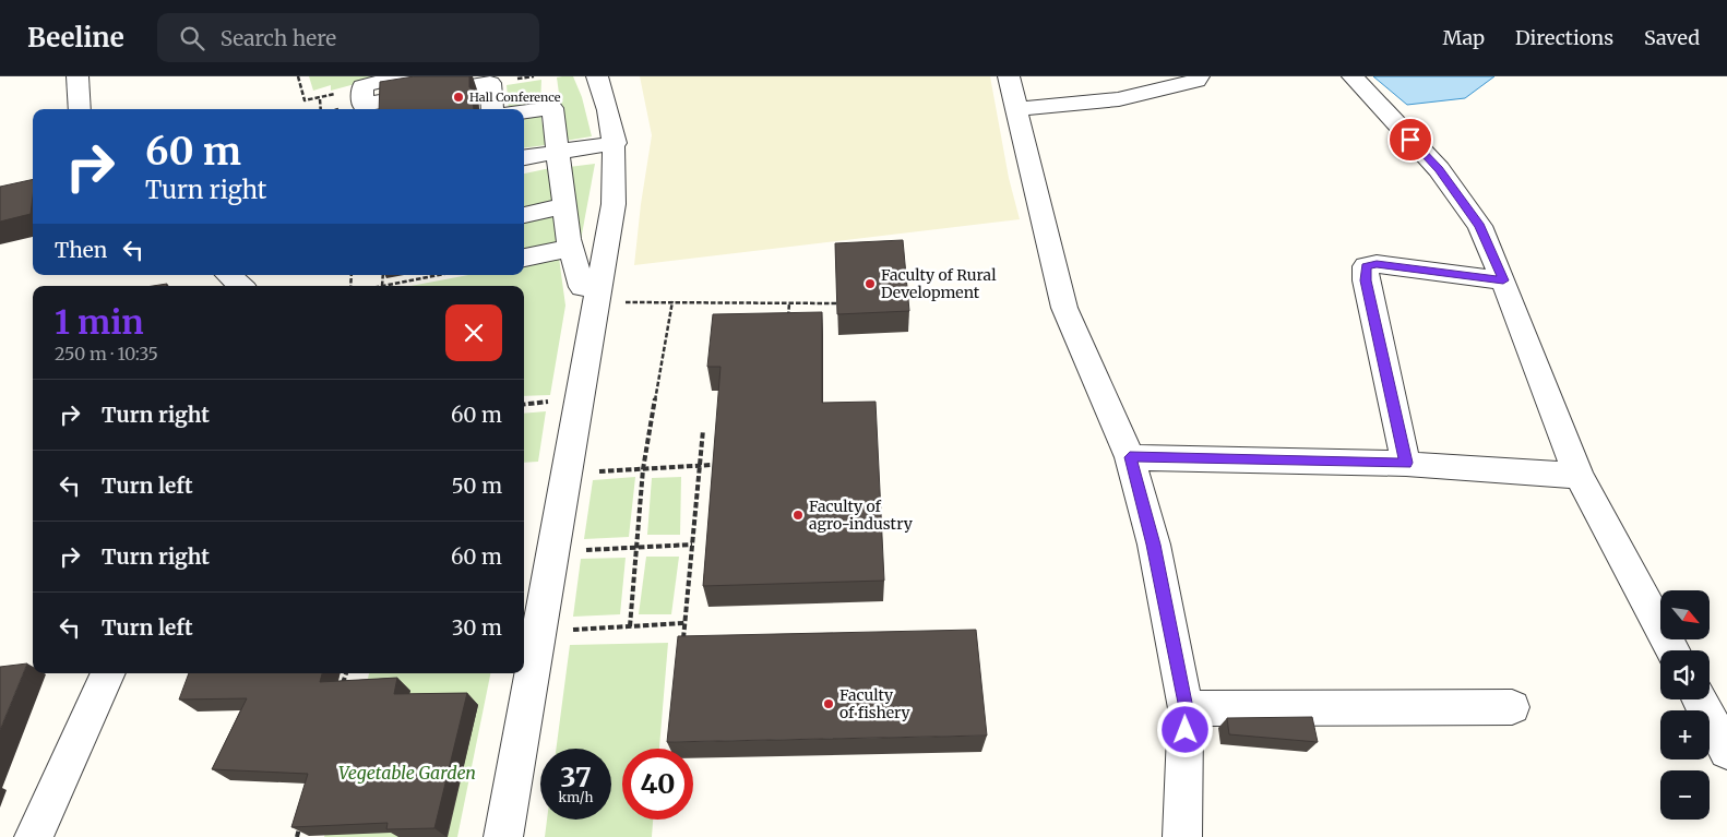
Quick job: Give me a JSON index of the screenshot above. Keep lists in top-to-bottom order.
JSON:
{
  "parks": ["Vegetable Garden"],
  "places": [
    "Hall Conference",
    "Faculty of Rural Development",
    "Faculty of agro-industry",
    "Faculty of fishery"
  ],
  "north": "bottom right",
  "page": {
    "header": "Beeline",
    "search": "Search here",
    "nav": ["Map", "Directions", "Saved"],
    "turn": ["60 m", "Turn right"],
    "then": "Then",
    "heading": ["1 min", "250 m · 10:35"],
    "list": [
      {
        "name": "Turn right",
        "value": "60 m"
      },
      {
        "name": "Turn left",
        "value": "50 m"
      },
      {
        "name": "Turn right",
        "value": "60 m"
      },
      {
        "name": "Turn left",
        "value": "30 m"
      }
    ],
    "map_buttons": ["+", "−"],
    "speed": "37 km/h",
    "limit": "40"
  }
}
